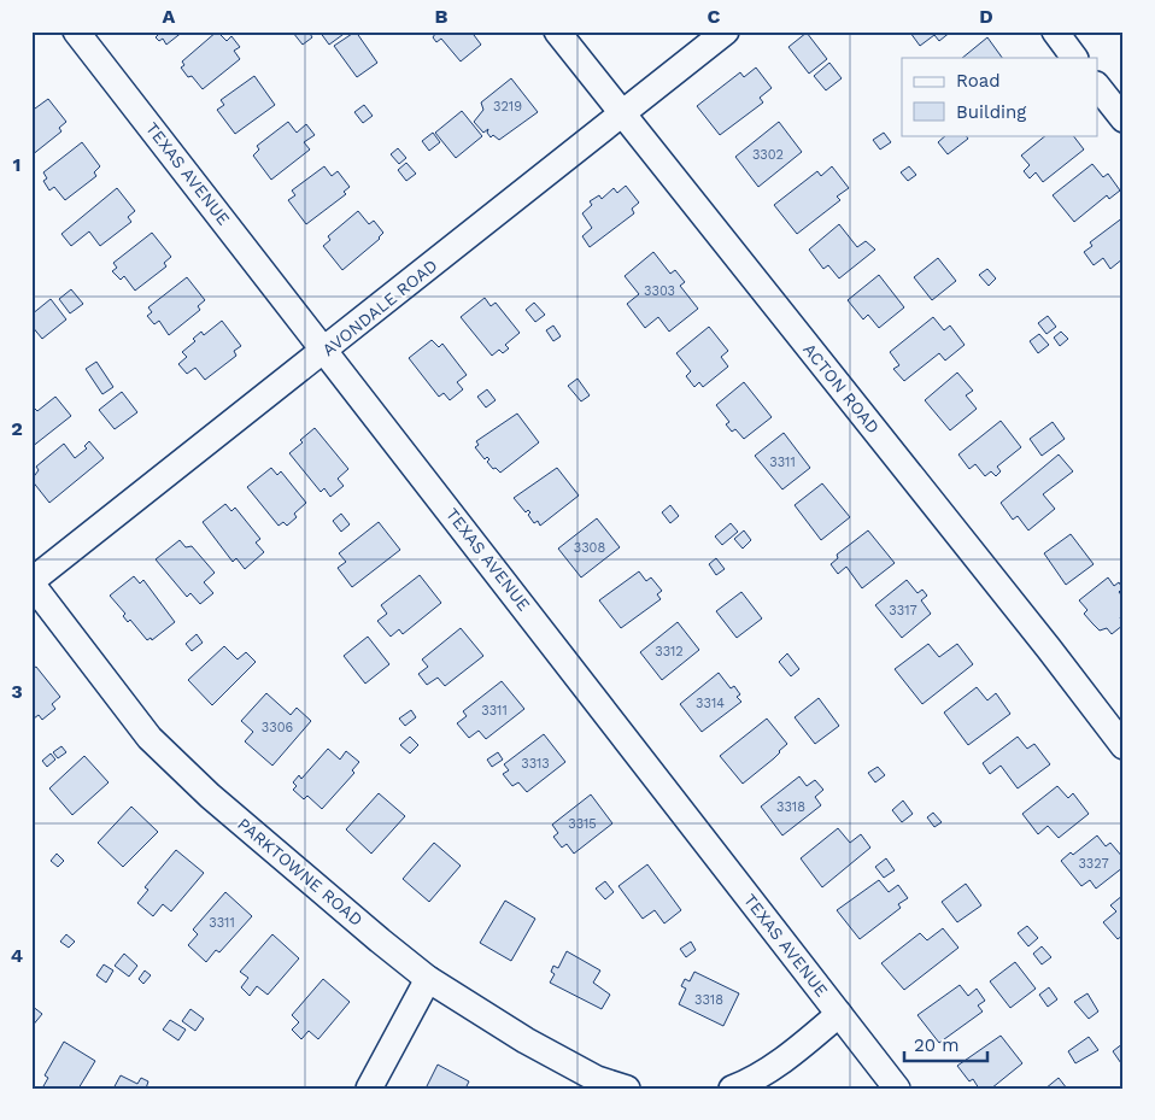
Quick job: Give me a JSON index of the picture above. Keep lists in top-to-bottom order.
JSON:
{
  "streets": {
    "street": [
      "TEXAS AVENUE",
      "AVONDALE ROAD",
      "ACTON ROAD",
      "PARKTOWNE ROAD"
    ]
  },
  "crossings": [
    ["TEXAS AVENUE", "AVONDALE ROAD"],
    ["AVONDALE ROAD", "ACTON ROAD"],
    ["AVONDALE ROAD", "PARKTOWNE ROAD"]
  ],
  "house_numbers": [
    "3219",
    "3302",
    "3303",
    "3311",
    "3308",
    "3317",
    "3312",
    "3314",
    "3311",
    "3306",
    "3313",
    "3318",
    "3315",
    "3327",
    "3311",
    "3318"
  ],
  "legend": ["Road", "Building"],
  "scale_bar": "20 m",
  "grid": {
    "columns": [
      "A",
      "B",
      "C",
      "D"
    ],
    "rows": [
      "1",
      "2",
      "3",
      "4"
    ]
  }
}
